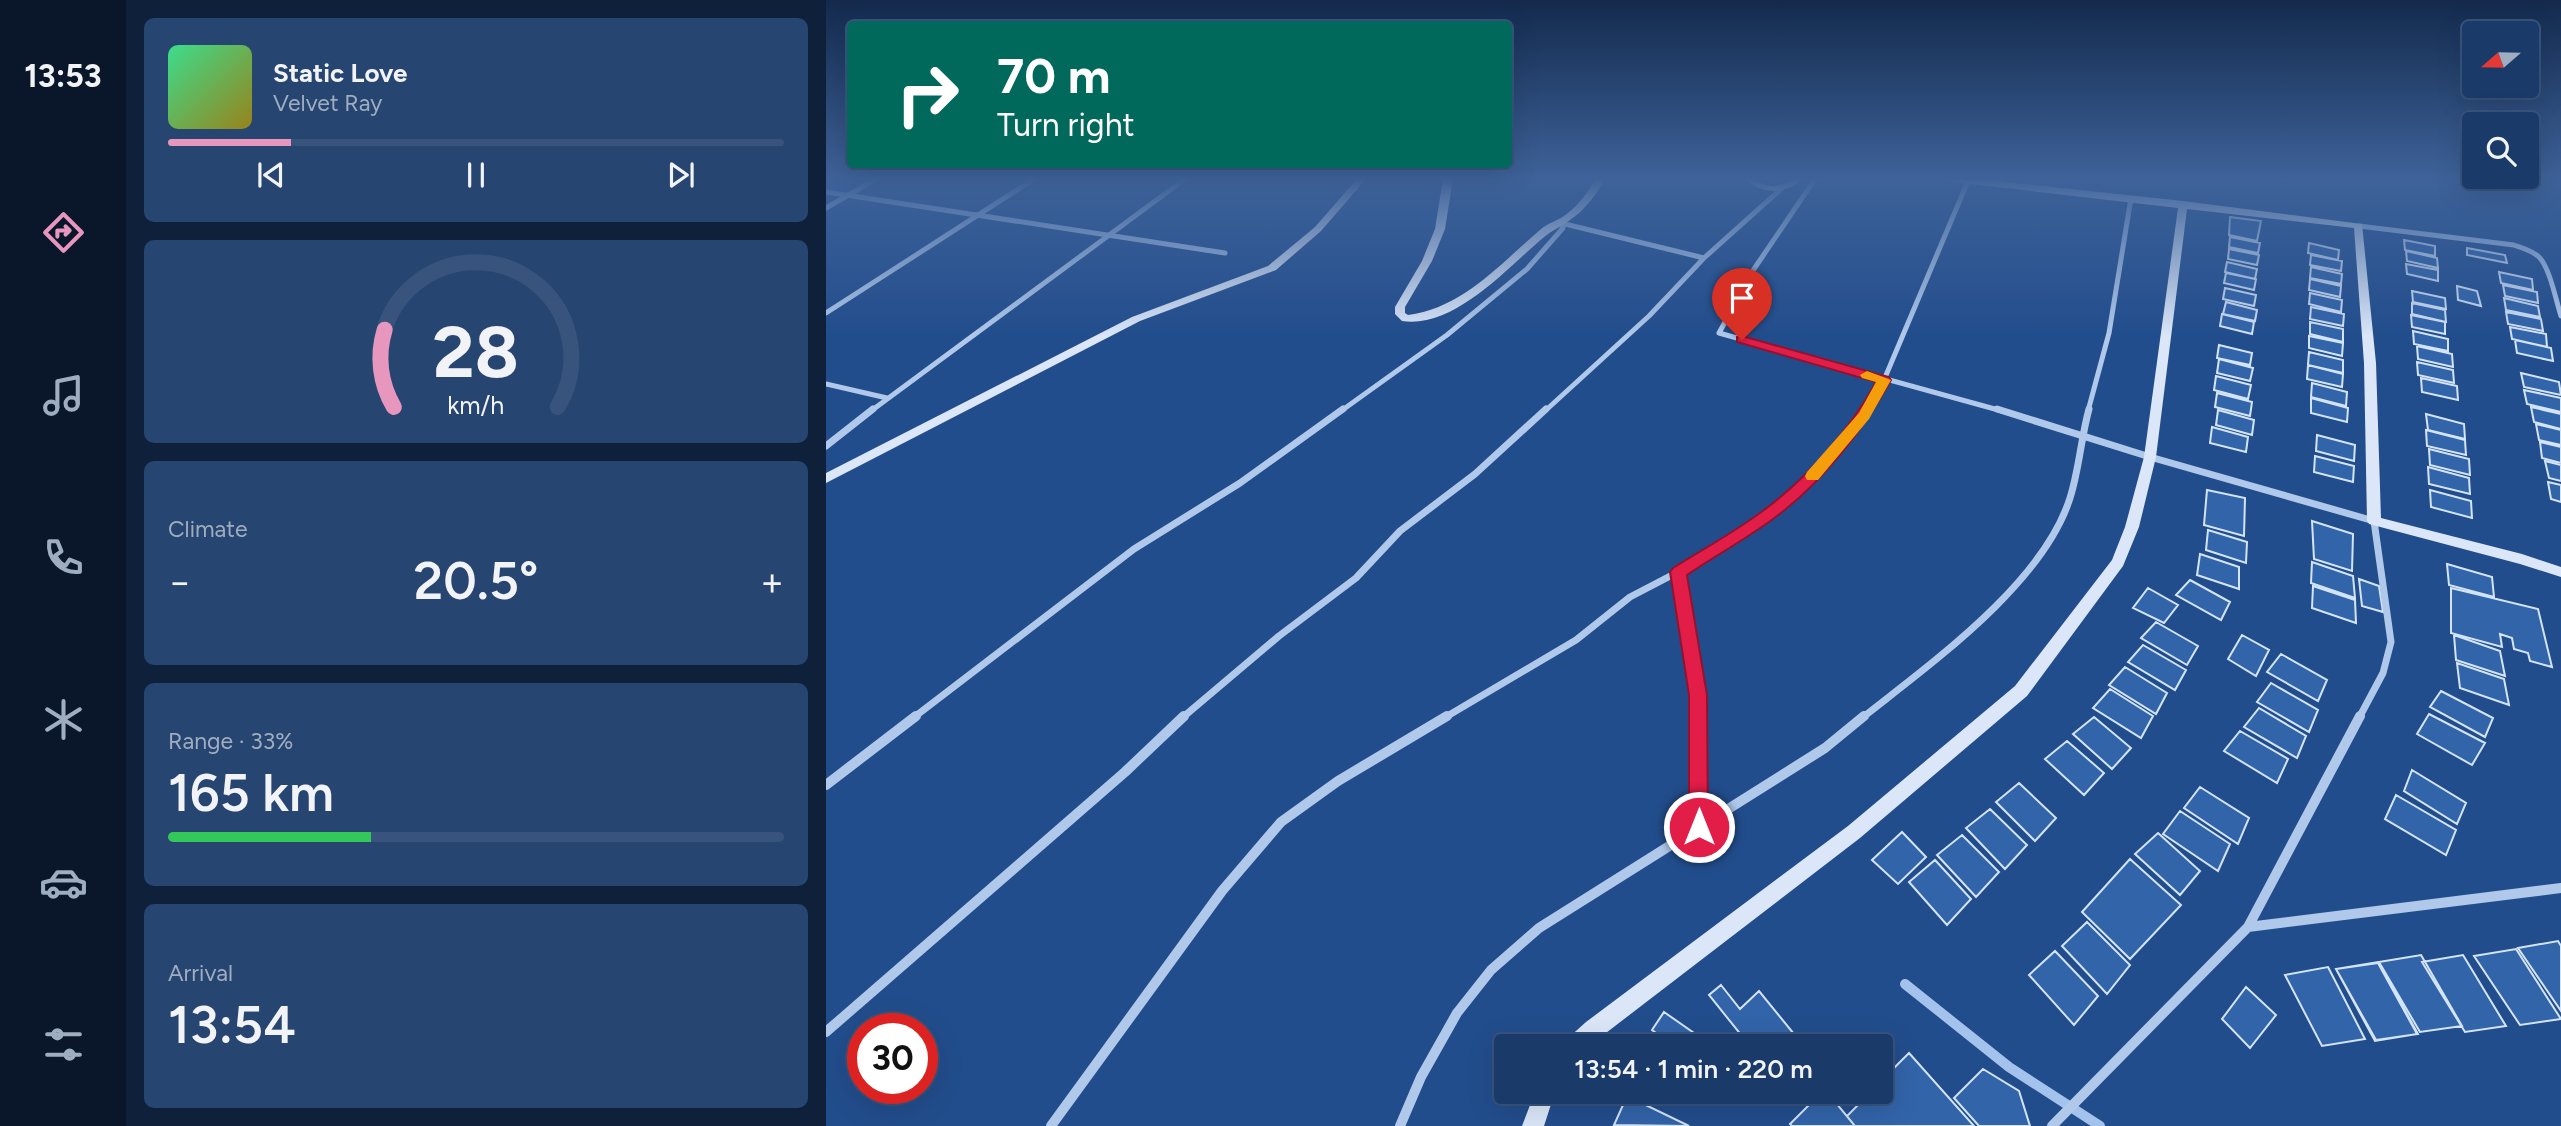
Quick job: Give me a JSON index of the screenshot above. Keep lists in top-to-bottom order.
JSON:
{
  "north": "left",
  "page": {
    "tabs": "13:53",
    "turn": ["70 m", "Turn right"],
    "song": ["Static Love", "Velvet Ray"],
    "tile": [
      "Climate",
      ["Range · 33%", "165 km"],
      ["Arrival", "13:54"]
    ],
    "heat": ["−", "20.5°", "+"],
    "limit": "30",
    "trip": "13:54 · 1 min · 220 m",
    "gauge": ["28", "km/h"]
  }
}
